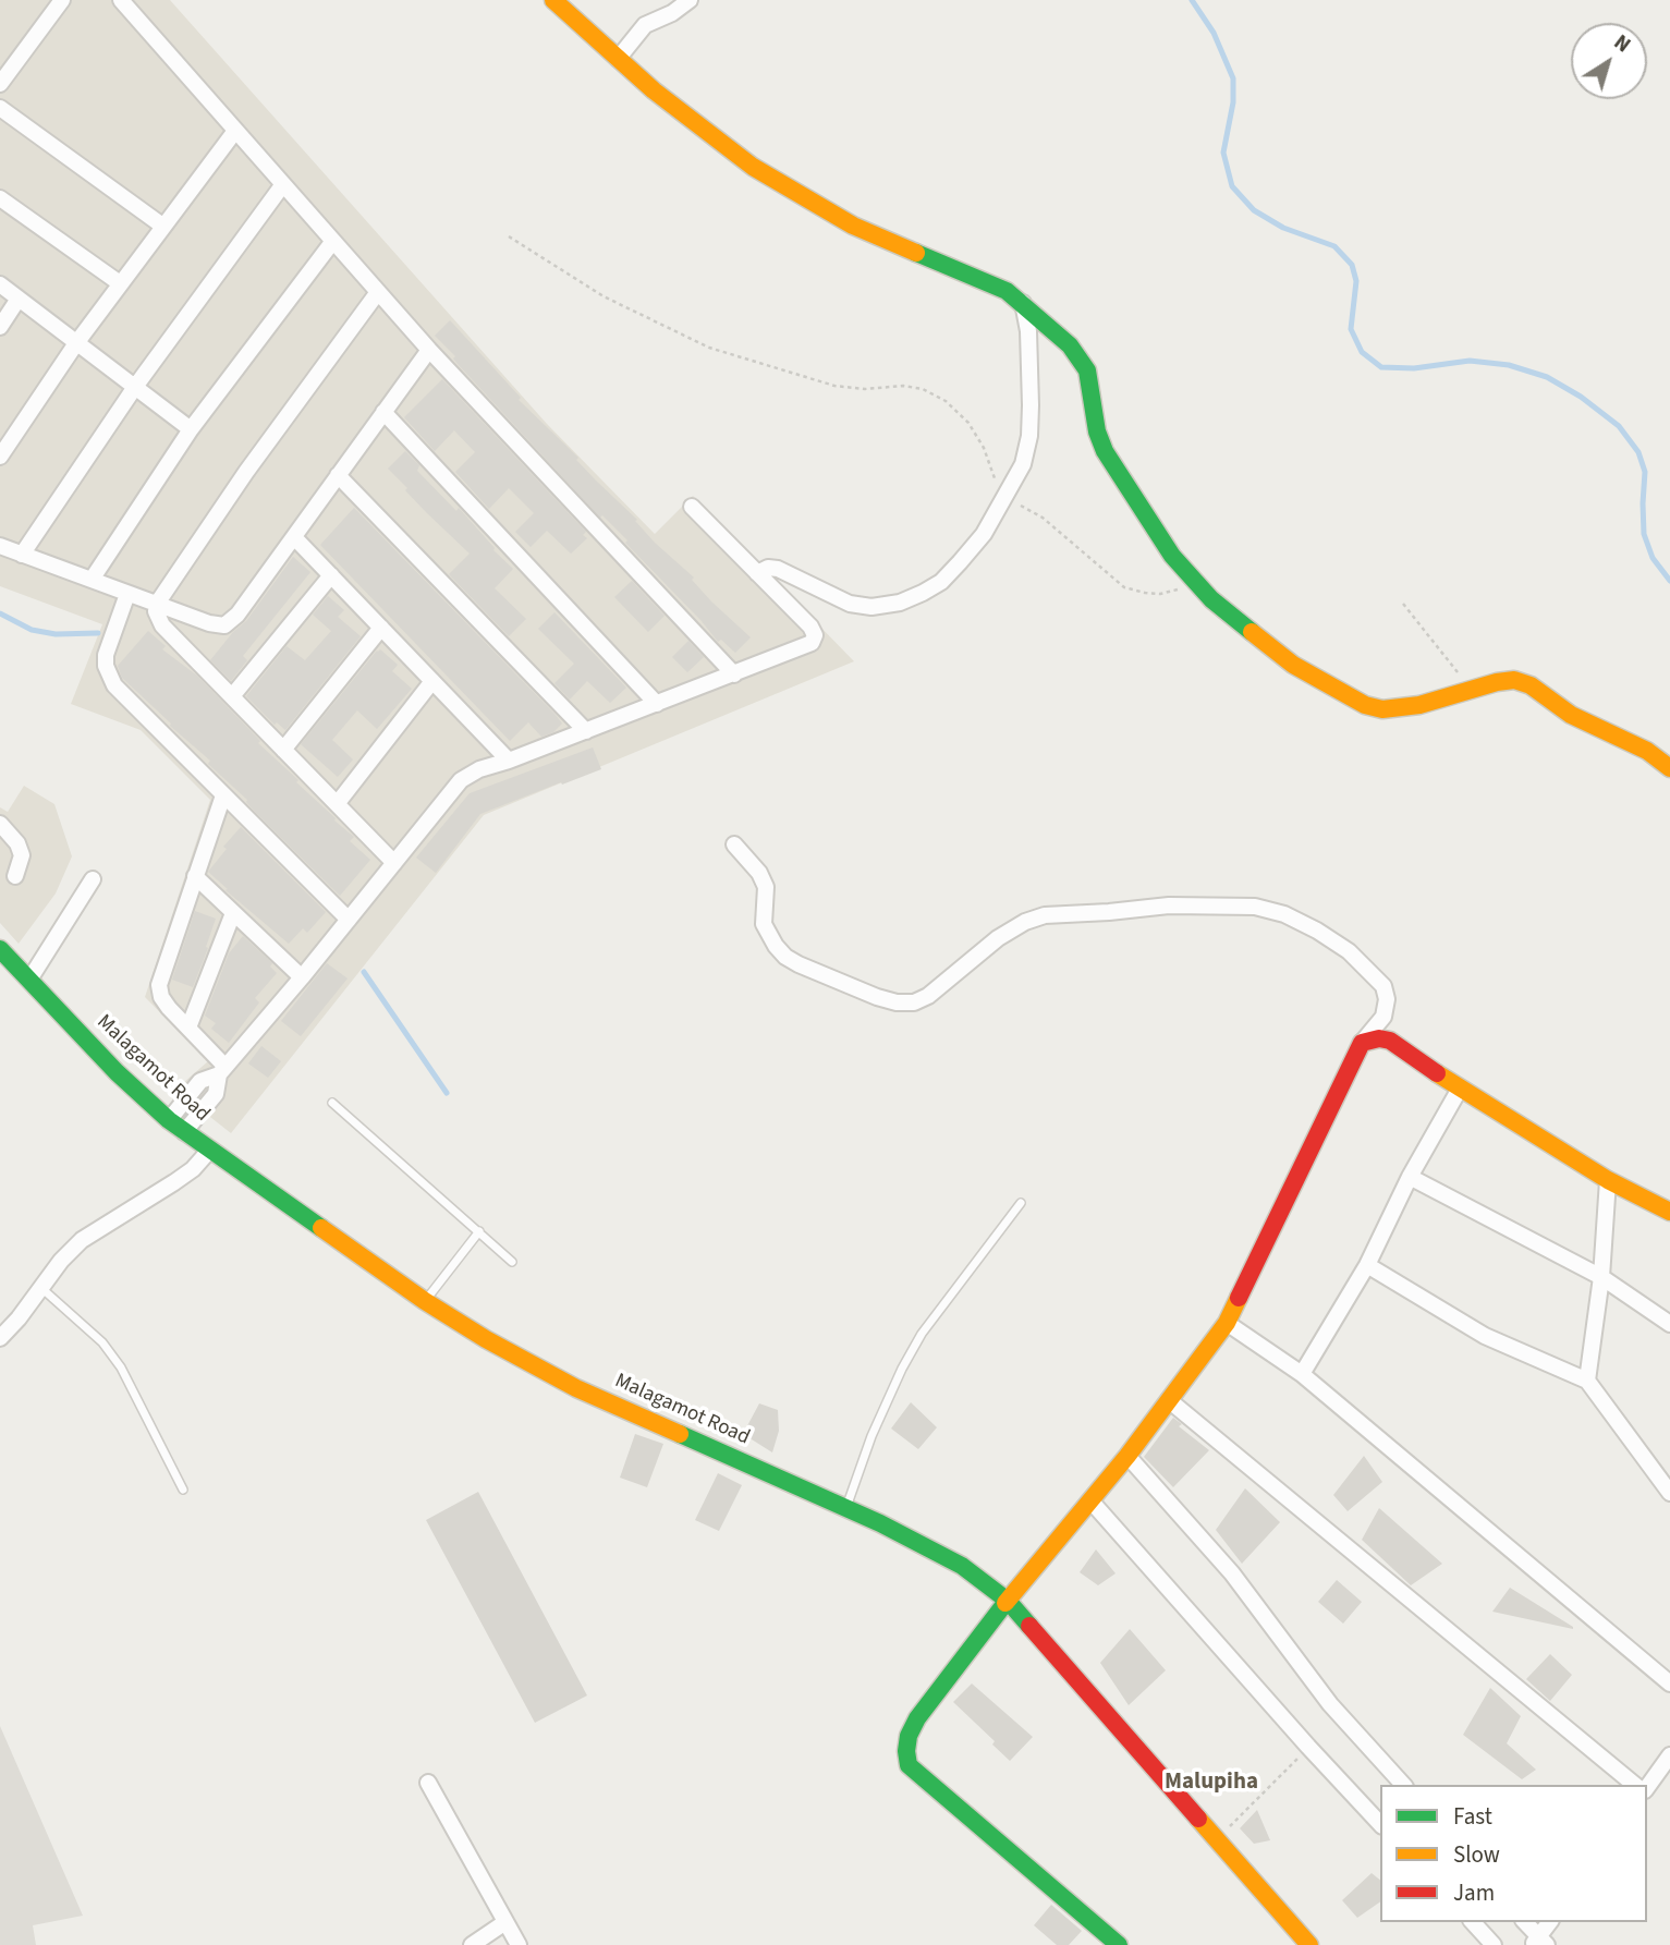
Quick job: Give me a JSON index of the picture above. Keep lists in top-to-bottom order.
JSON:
{
  "streets": {
    "street": ["Malagamot Road"]
  },
  "districts": ["Malupiha"],
  "legend": ["Fast", "Slow", "Jam"],
  "north": "top right"
}
